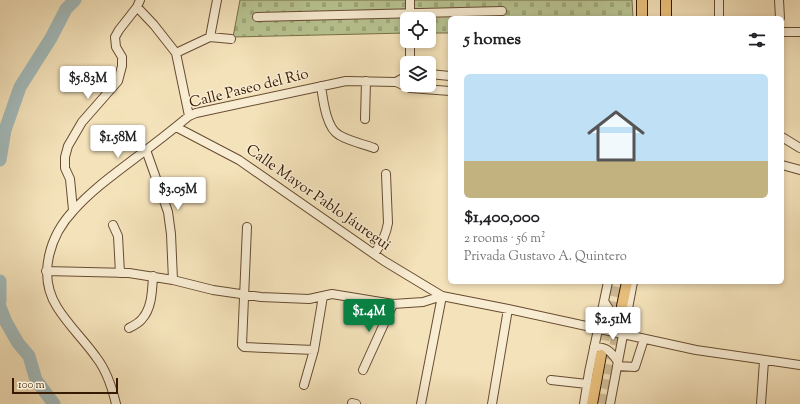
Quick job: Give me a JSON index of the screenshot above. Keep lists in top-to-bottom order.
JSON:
{
  "streets": {
    "street": ["Calle Paseo del Río", "Calle Mayor Pablo Jáuregui"]
  },
  "crossings": [
    ["Calle Paseo del Río", "Calle Mayor Pablo Jáuregui"]
  ],
  "scale_bar": "100 m",
  "page": {
    "heading": "5 homes",
    "list": [
      {
        "name": "$1,400,000",
        "note": "2 rooms · 56 m² · Privada Gustavo A. Quintero"
      }
    ],
    "price": [
      "$5.83M",
      "$1.58M",
      "$3.05M",
      "$1.4M",
      "$2.51M"
    ],
    "scale": "100 m"
  }
}
